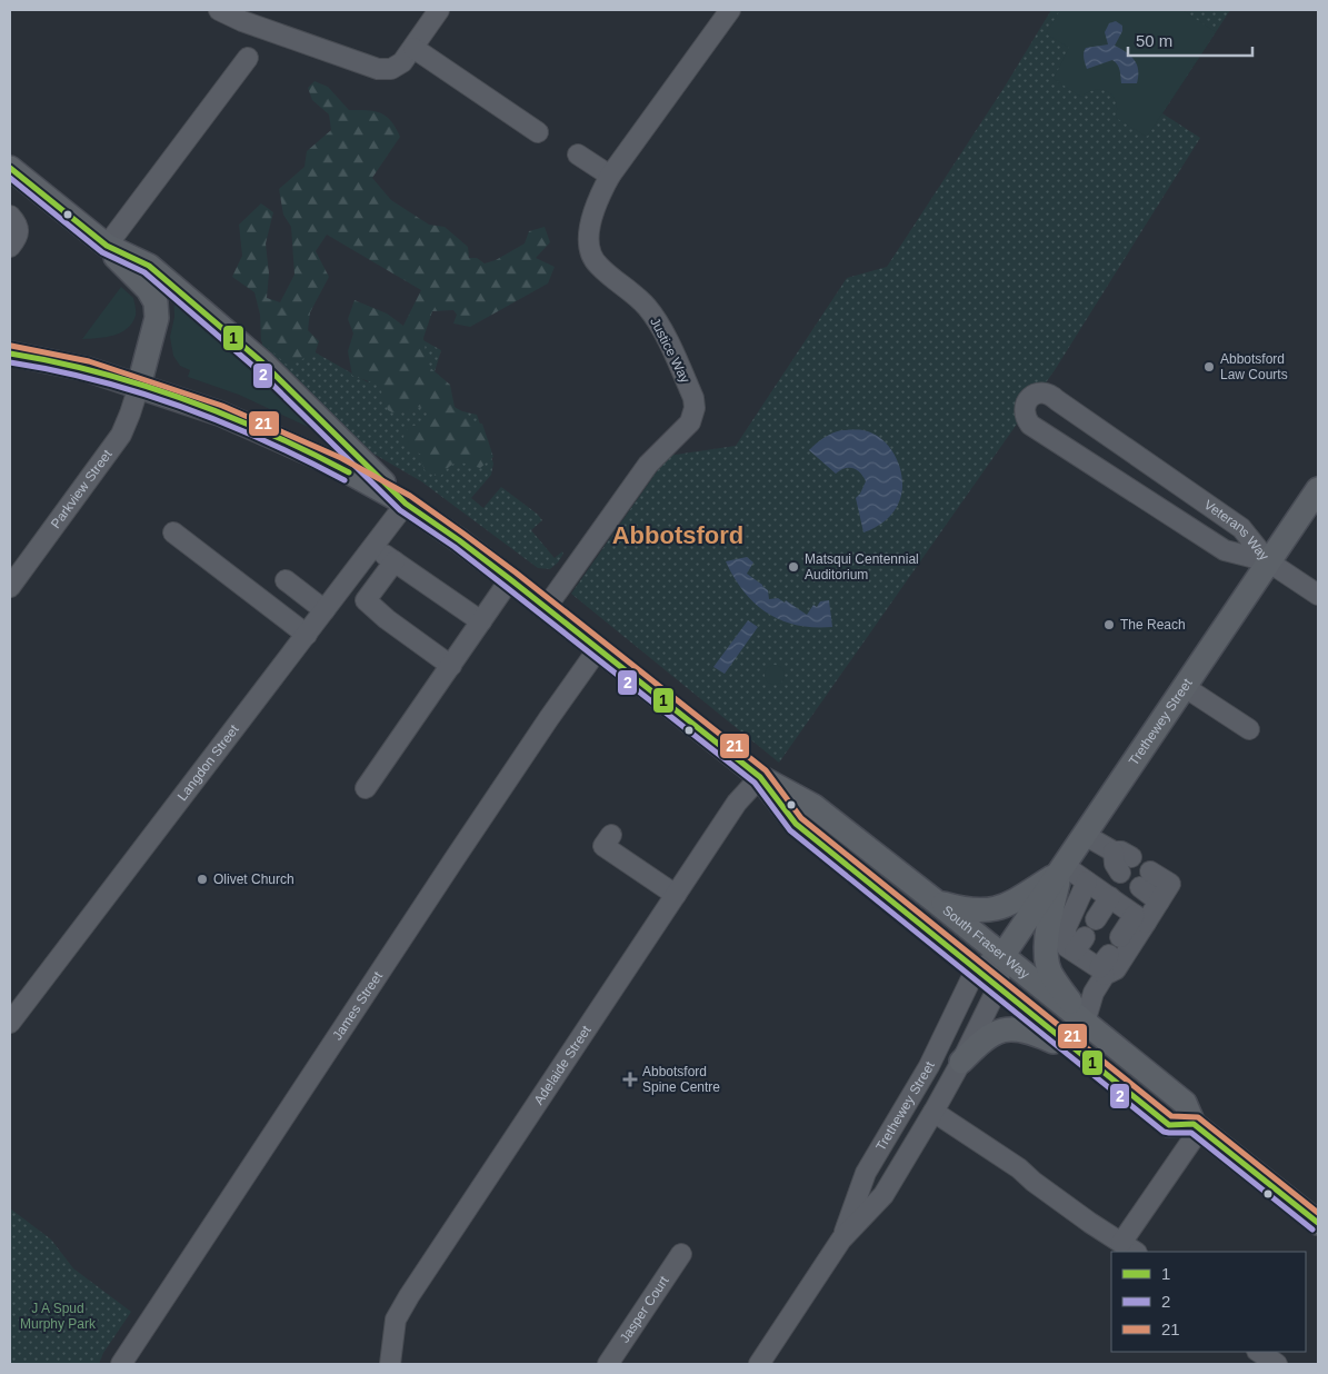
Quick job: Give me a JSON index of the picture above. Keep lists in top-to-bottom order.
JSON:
{
  "streets": {
    "main road": ["Trethewey Street", "South Fraser Way"],
    "street": [
      "Justice Way",
      "Parkview Street",
      "Veterans Way",
      "Langdon Street",
      "James Street",
      "Adelaide Street",
      "Jasper Court"
    ]
  },
  "crossings": [
    ["Justice Way", "South Fraser Way"],
    ["Parkview Street", "South Fraser Way"],
    ["Veterans Way", "Trethewey Street"],
    ["Trethewey Street", "South Fraser Way"],
    ["Langdon Street", "South Fraser Way"],
    ["South Fraser Way", "James Street"],
    ["South Fraser Way", "Adelaide Street"]
  ],
  "districts": ["Abbotsford"],
  "parks": ["J A Spud Murphy Park"],
  "places": {
    "other": [
      "Abbotsford Law Courts",
      "Matsqui Centennial Auditorium",
      "The Reach",
      "Olivet Church"
    ],
    "health": ["Abbotsford Spine Centre"]
  },
  "lines": ["transit line 1", "transit line 2", "transit line 21"],
  "legend": ["1", "2", "21"],
  "scale_bar": "50 m"
}
